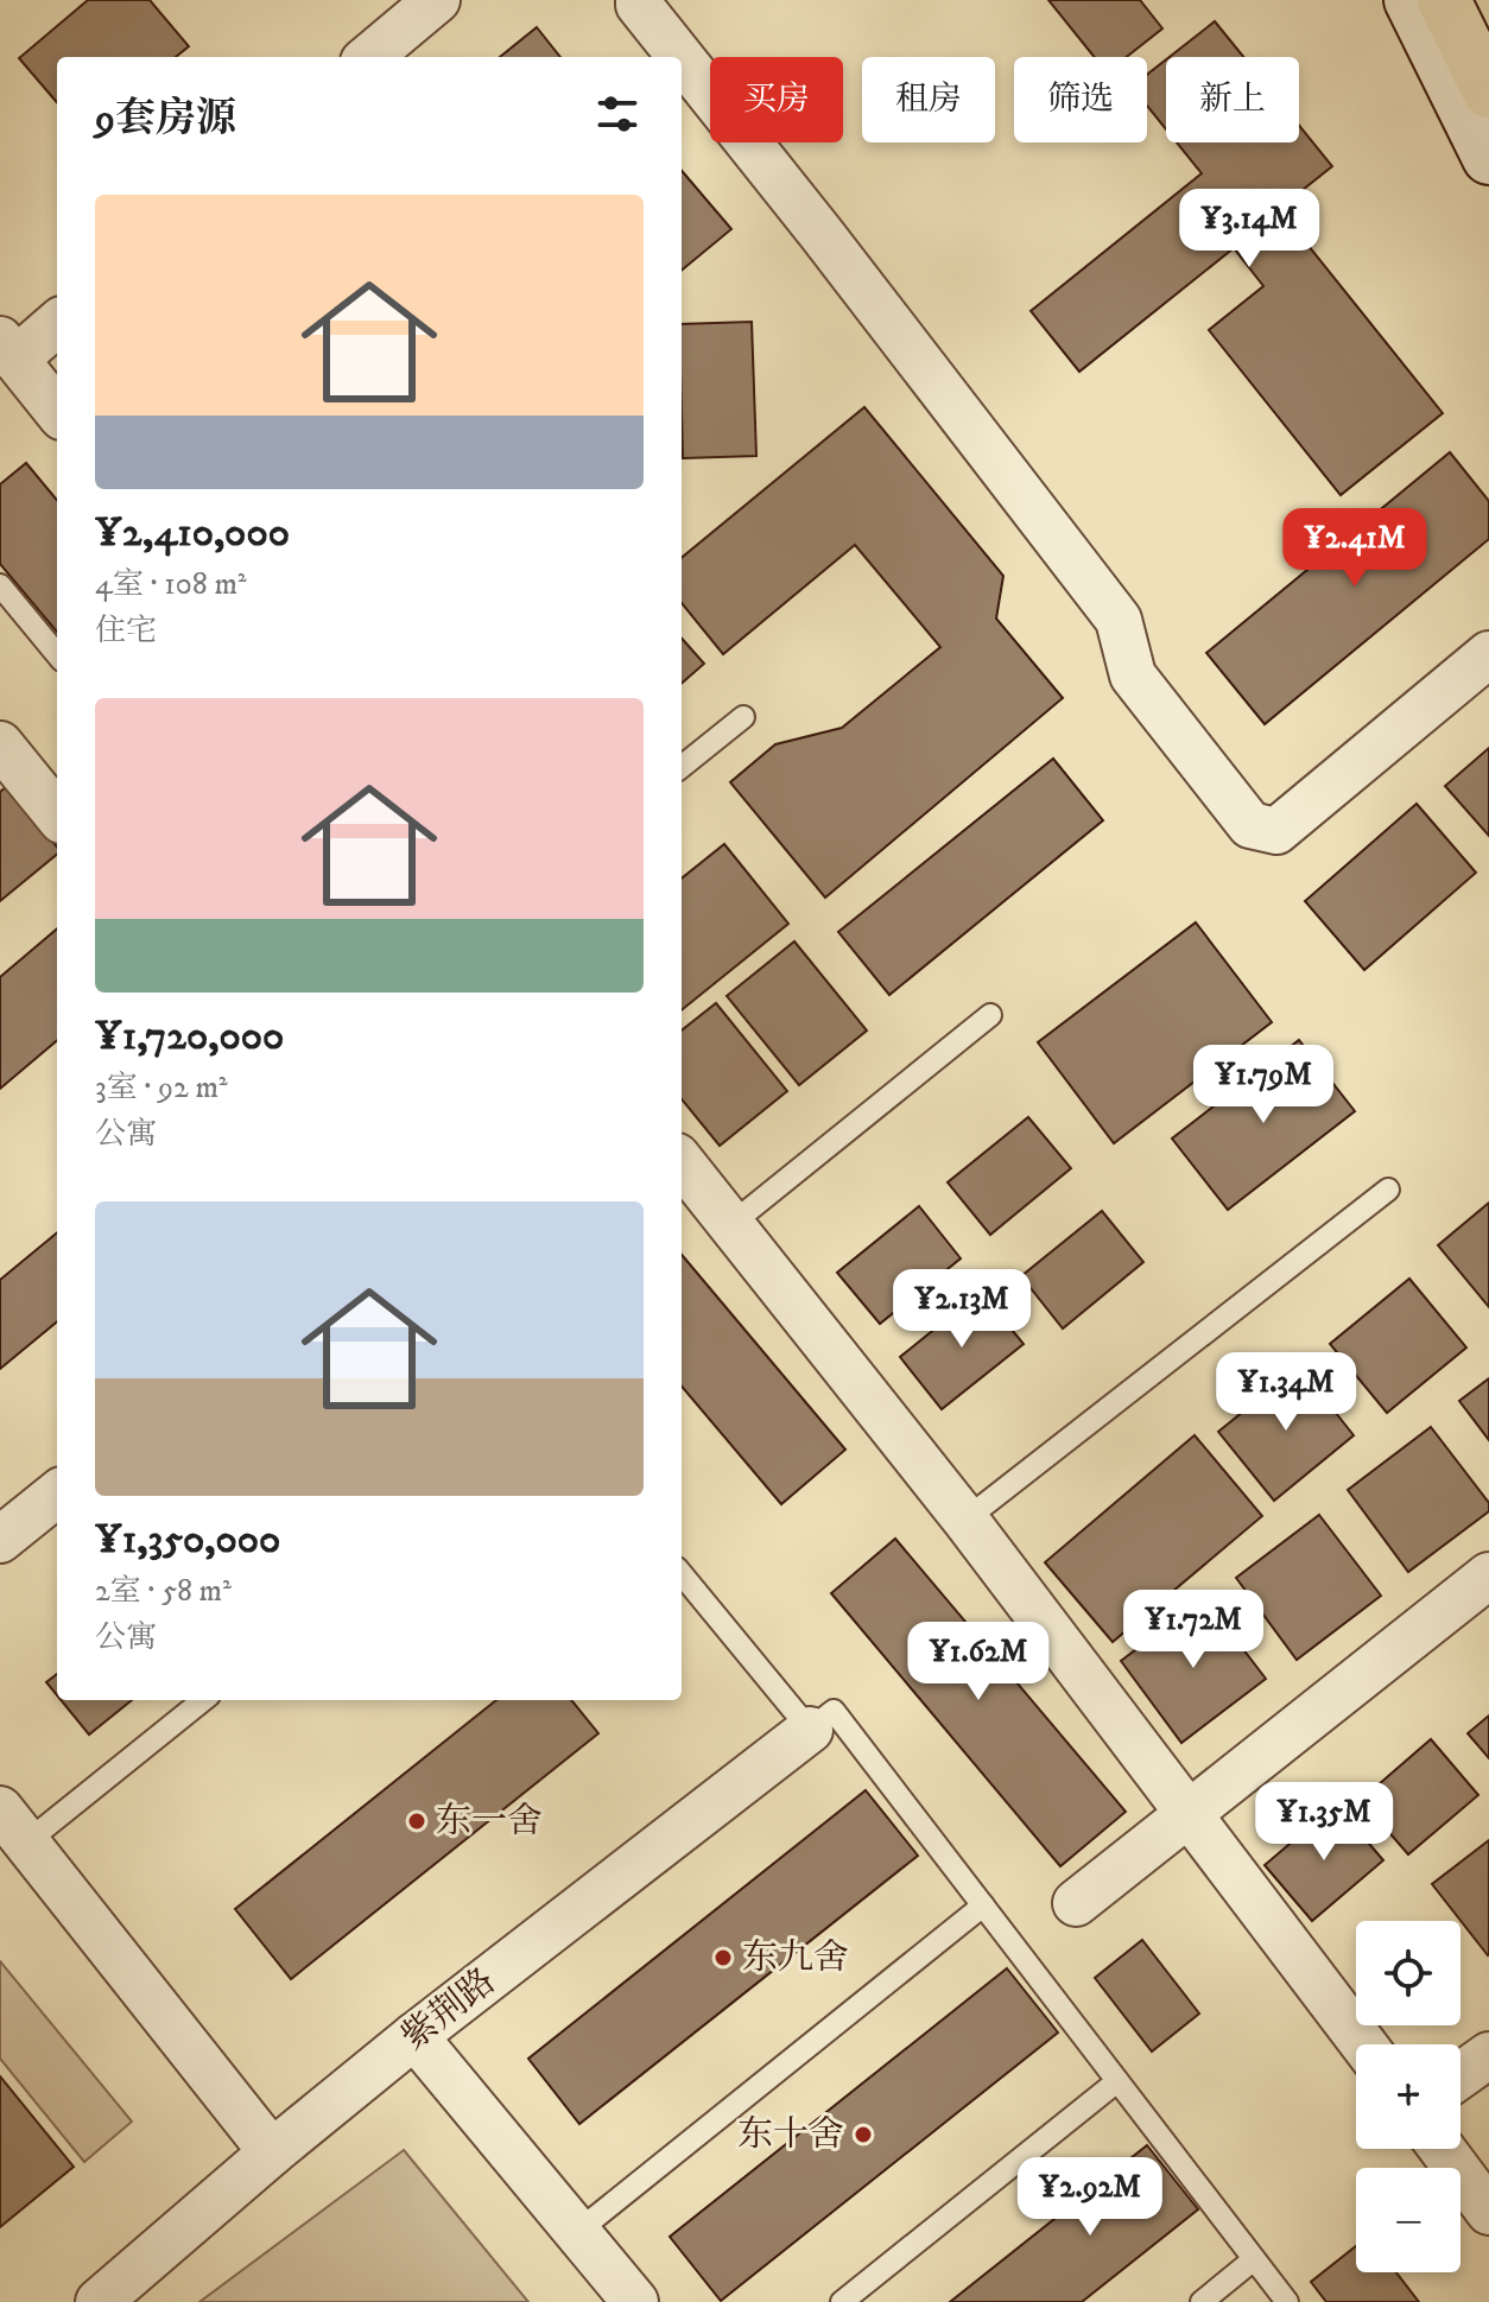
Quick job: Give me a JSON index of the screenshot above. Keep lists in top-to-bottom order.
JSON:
{
  "streets": {
    "street": ["紫荆路"]
  },
  "places": ["东一舍", "东九舍", "东十舍"],
  "page": {
    "chip": [
      "买房",
      "租房",
      "筛选",
      "新上"
    ],
    "heading": "9套房源",
    "list": [
      {
        "name": "¥2,410,000",
        "note": "4室 · 108 m² · 住宅"
      },
      {
        "name": "¥1,720,000",
        "note": "3室 · 92 m² · 公寓"
      },
      {
        "name": "¥1,350,000",
        "note": "2室 · 58 m² · 公寓"
      }
    ],
    "price": [
      "¥3.14M",
      "¥2.41M",
      "¥1.79M",
      "¥2.13M",
      "¥1.34M",
      "¥1.72M",
      "¥1.62M",
      "¥1.35M",
      "¥2.92M"
    ],
    "map_buttons": ["+", "−"]
  }
}
